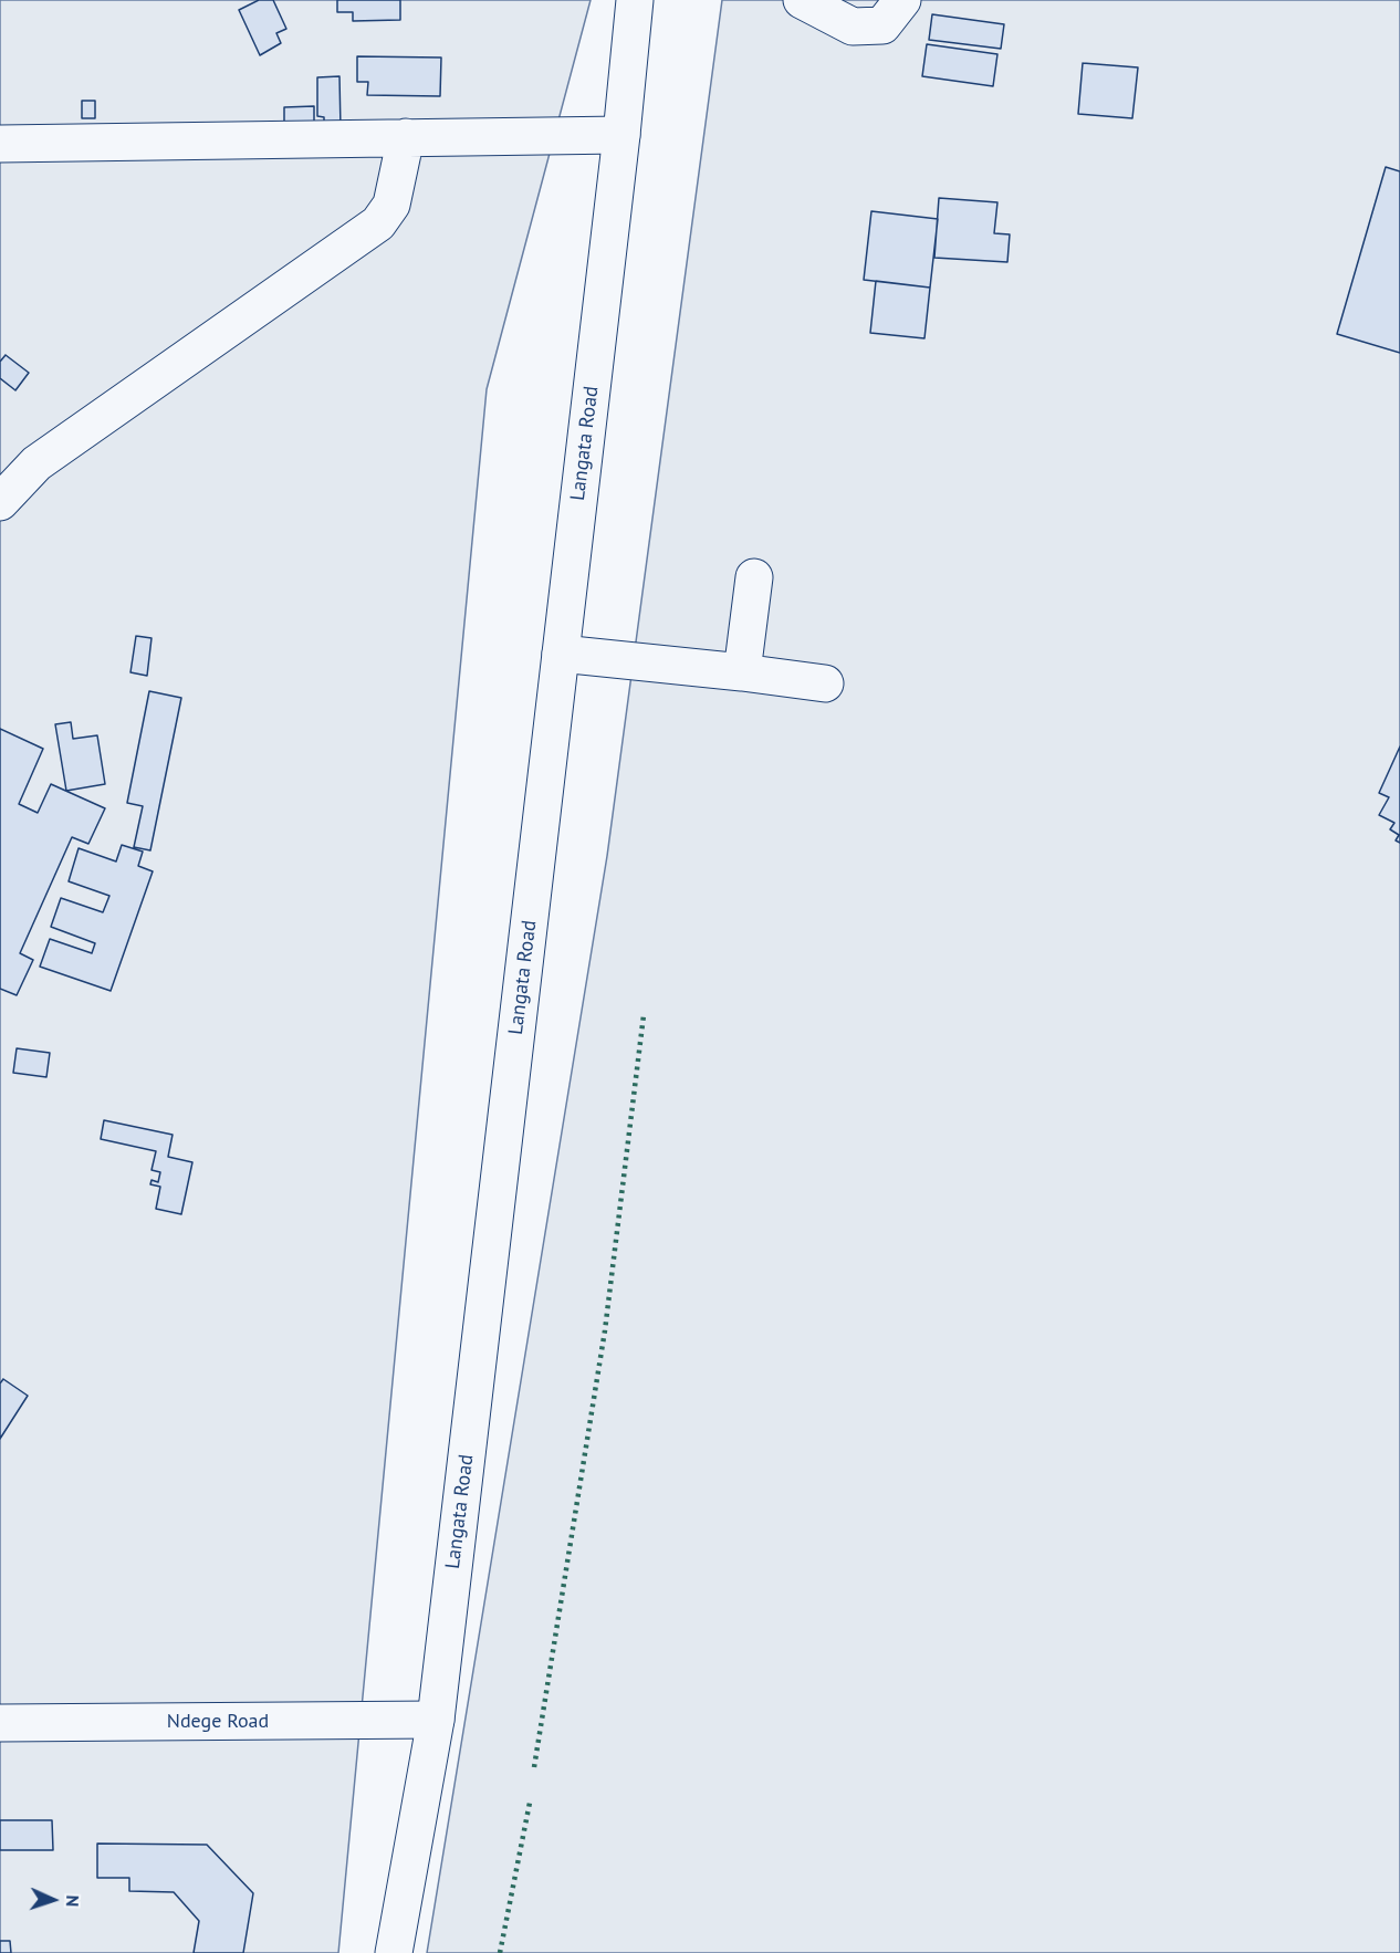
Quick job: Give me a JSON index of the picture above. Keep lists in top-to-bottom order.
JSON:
{
  "streets": {
    "main road": ["Langata Road", "Ndege Road"]
  },
  "crossings": [
    ["Langata Road", "Ndege Road"]
  ],
  "north": "right"
}
